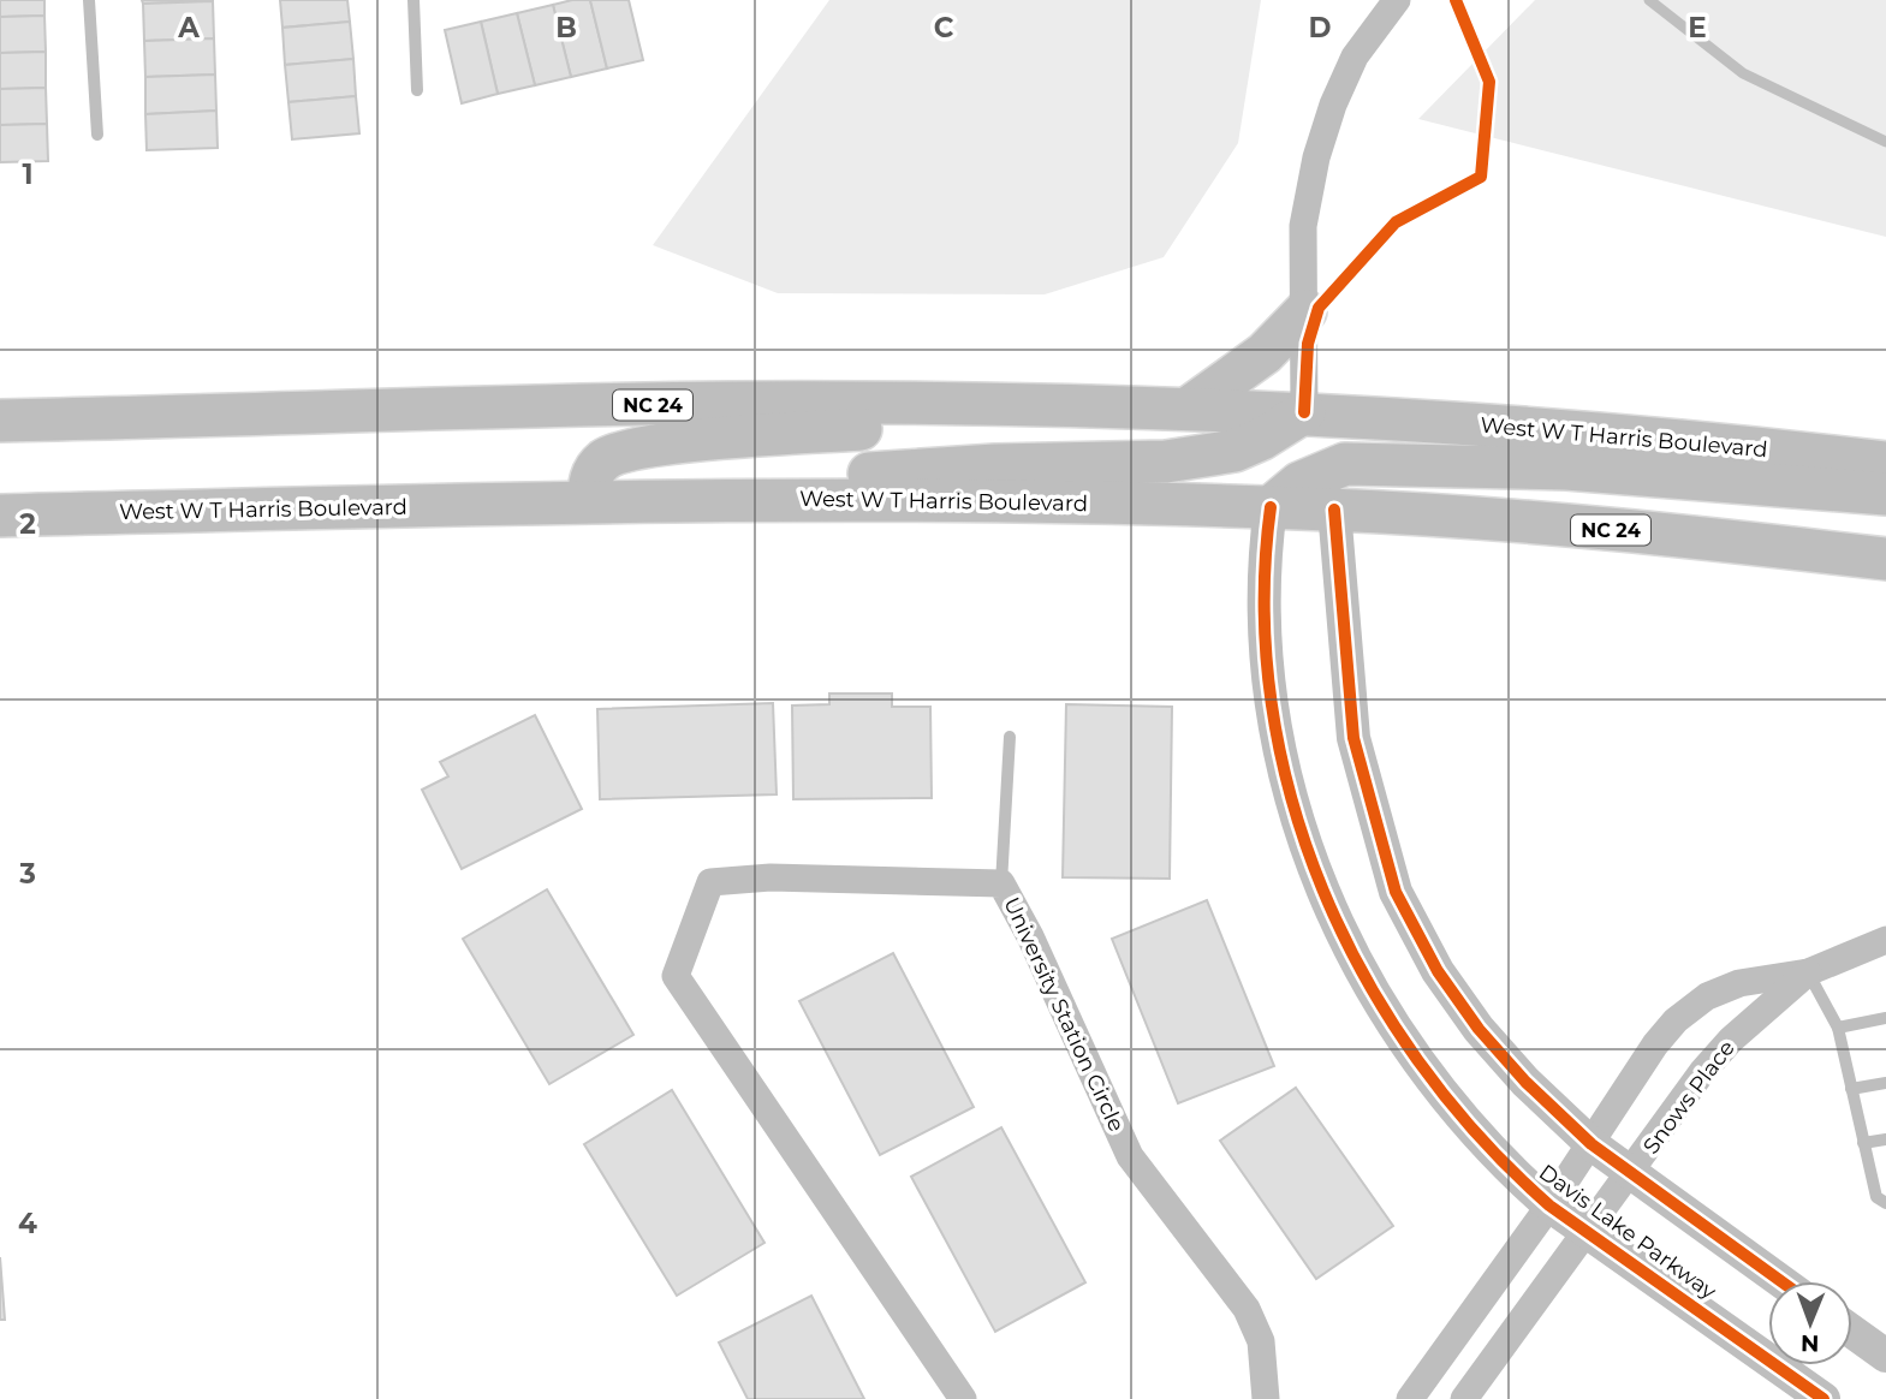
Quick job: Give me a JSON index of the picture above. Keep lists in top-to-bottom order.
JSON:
{
  "streets": {
    "main road": ["NC 24", "West W T Harris Boulevard"],
    "street": ["University Station Circle", "Snows Place", "Davis Lake Parkway"]
  },
  "crossings": [
    ["West W T Harris Boulevard", "Davis Lake Parkway"],
    ["Snows Place", "Davis Lake Parkway"]
  ],
  "north": "bottom",
  "grid": {
    "columns": [
      "A",
      "B",
      "C",
      "D",
      "E"
    ],
    "rows": [
      "1",
      "2",
      "3",
      "4"
    ]
  }
}
